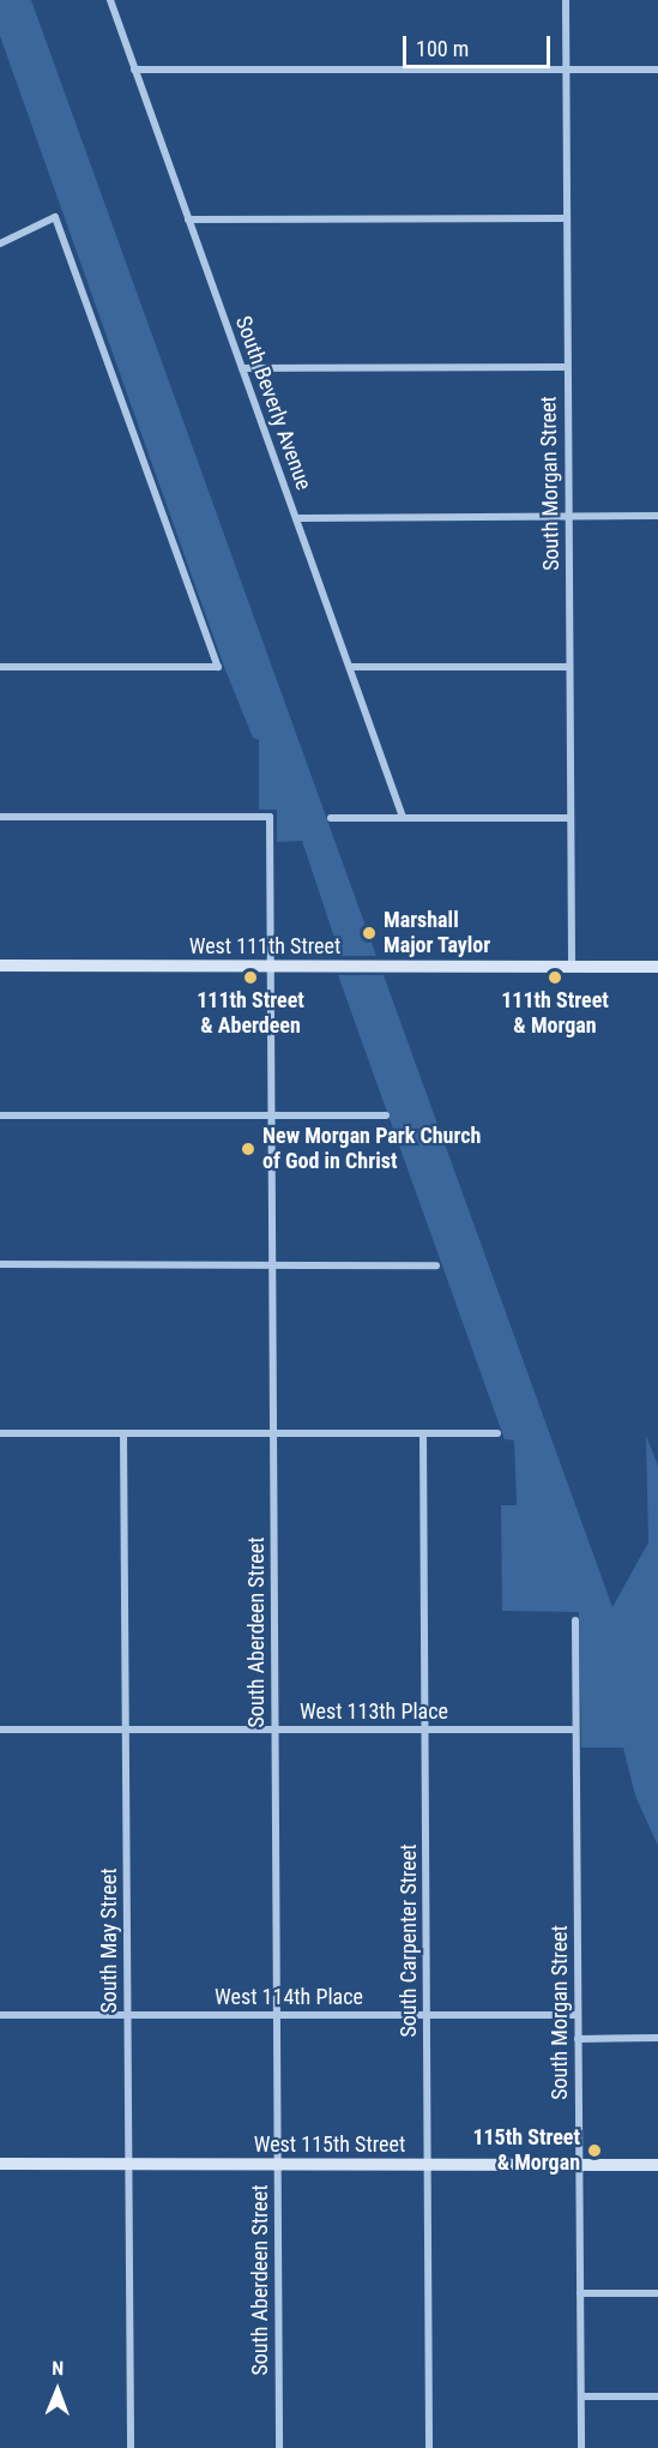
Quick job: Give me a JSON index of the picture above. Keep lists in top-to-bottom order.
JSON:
{
  "streets": {
    "street": [
      "South Beverly Avenue",
      "South Morgan Street",
      "West 111th Street",
      "South Aberdeen Street",
      "West 113th Place",
      "South May Street",
      "South Carpenter Street",
      "West 114th Place",
      "West 115th Street"
    ]
  },
  "crossings": [
    ["South Morgan Street", "West 111th Street"],
    ["South Morgan Street", "West 113th Place"],
    ["South Morgan Street", "West 114th Place"],
    ["South Morgan Street", "West 115th Street"],
    ["West 111th Street", "South Aberdeen Street"],
    ["South Aberdeen Street", "West 113th Place"],
    ["South Aberdeen Street", "West 114th Place"],
    ["South Aberdeen Street", "West 115th Street"],
    ["West 113th Place", "South May Street"],
    ["West 113th Place", "South Carpenter Street"],
    ["South May Street", "West 114th Place"],
    ["South May Street", "West 115th Street"],
    ["South Carpenter Street", "West 114th Place"],
    ["South Carpenter Street", "West 115th Street"]
  ],
  "places": [
    "Marshall Major Taylor",
    "111th Street & Aberdeen",
    "111th Street & Morgan",
    "New Morgan Park Church of God in Christ",
    "115th Street & Morgan"
  ],
  "scale_bar": "100 m",
  "north": "top"
}
